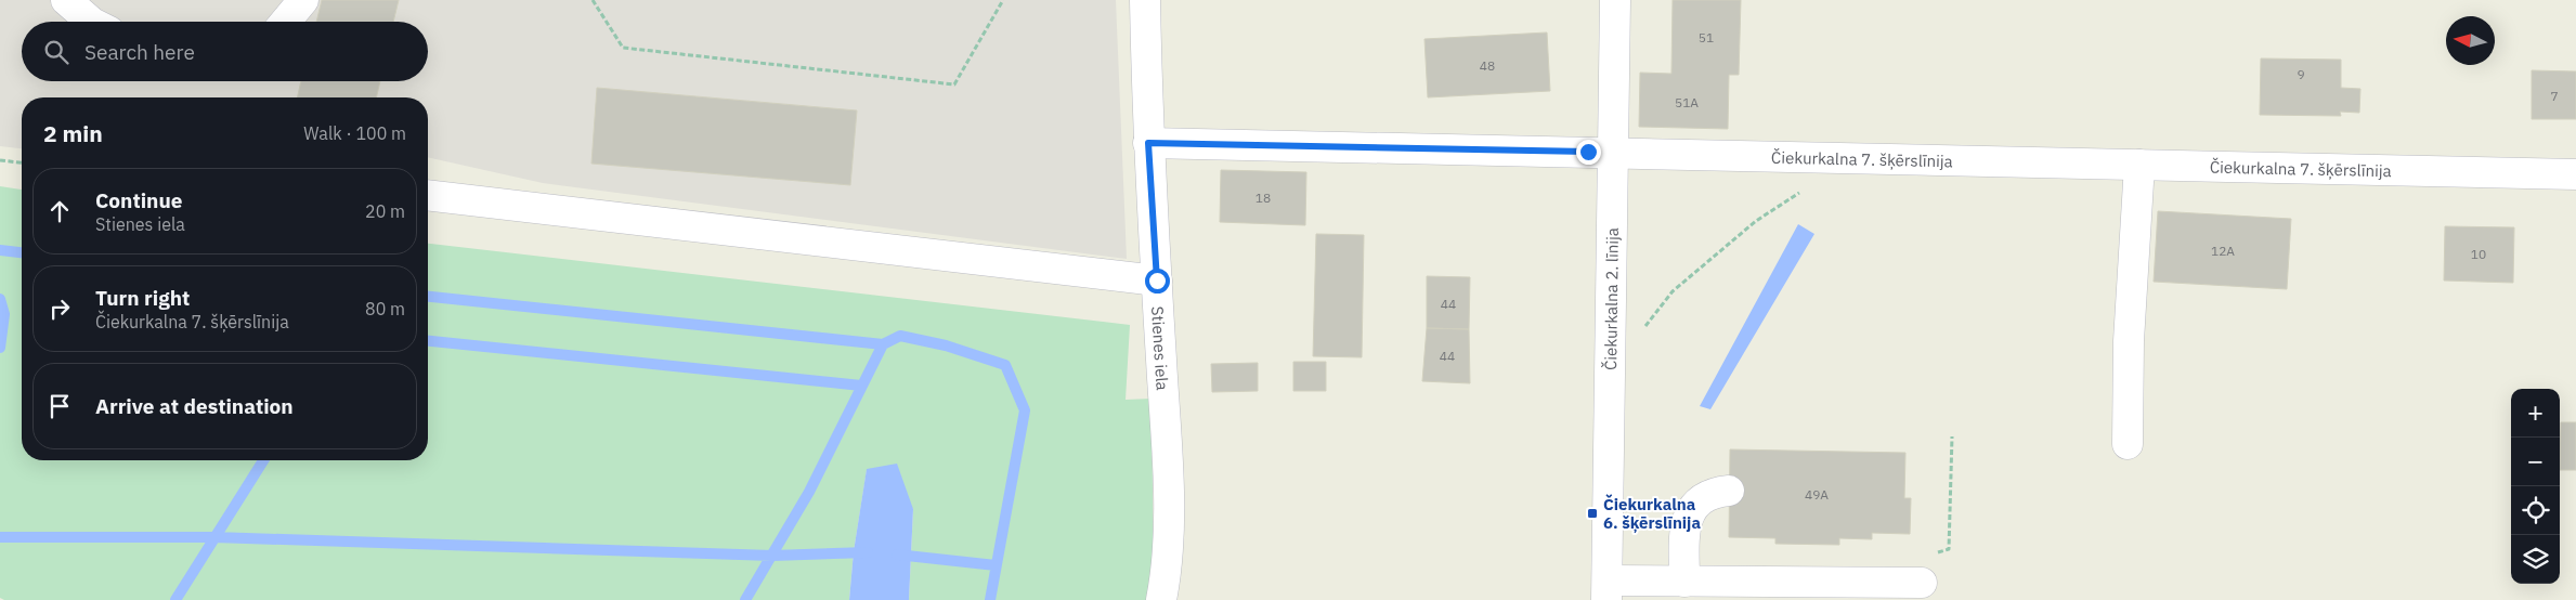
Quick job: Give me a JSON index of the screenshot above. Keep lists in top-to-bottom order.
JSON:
{
  "streets": {
    "street": ["Čiekurkalna 7. šķērslīnija", "Čiekurkalna 2. līnija", "Stienes iela"]
  },
  "crossings": [
    ["Čiekurkalna 7. šķērslīnija", "Čiekurkalna 2. līnija"],
    ["Čiekurkalna 7. šķērslīnija", "Stienes iela"]
  ],
  "places": {
    "transit": ["Čiekurkalna 6. šķērslīnija"]
  },
  "house_numbers": [
    "51",
    "48",
    "9",
    "7",
    "51A",
    "18",
    "12A",
    "10",
    "44",
    "44",
    "49A"
  ],
  "north": "left",
  "page": {
    "search": "Search here",
    "heading": ["2 min", "Walk · 100 m"],
    "list": [
      ["Continue", "Stienes iela", "20 m"],
      ["Turn right", "Čiekurkalna 7. šķērslīnija", "80 m"],
      "Arrive at destination"
    ],
    "map_buttons": ["+", "−"]
  }
}
